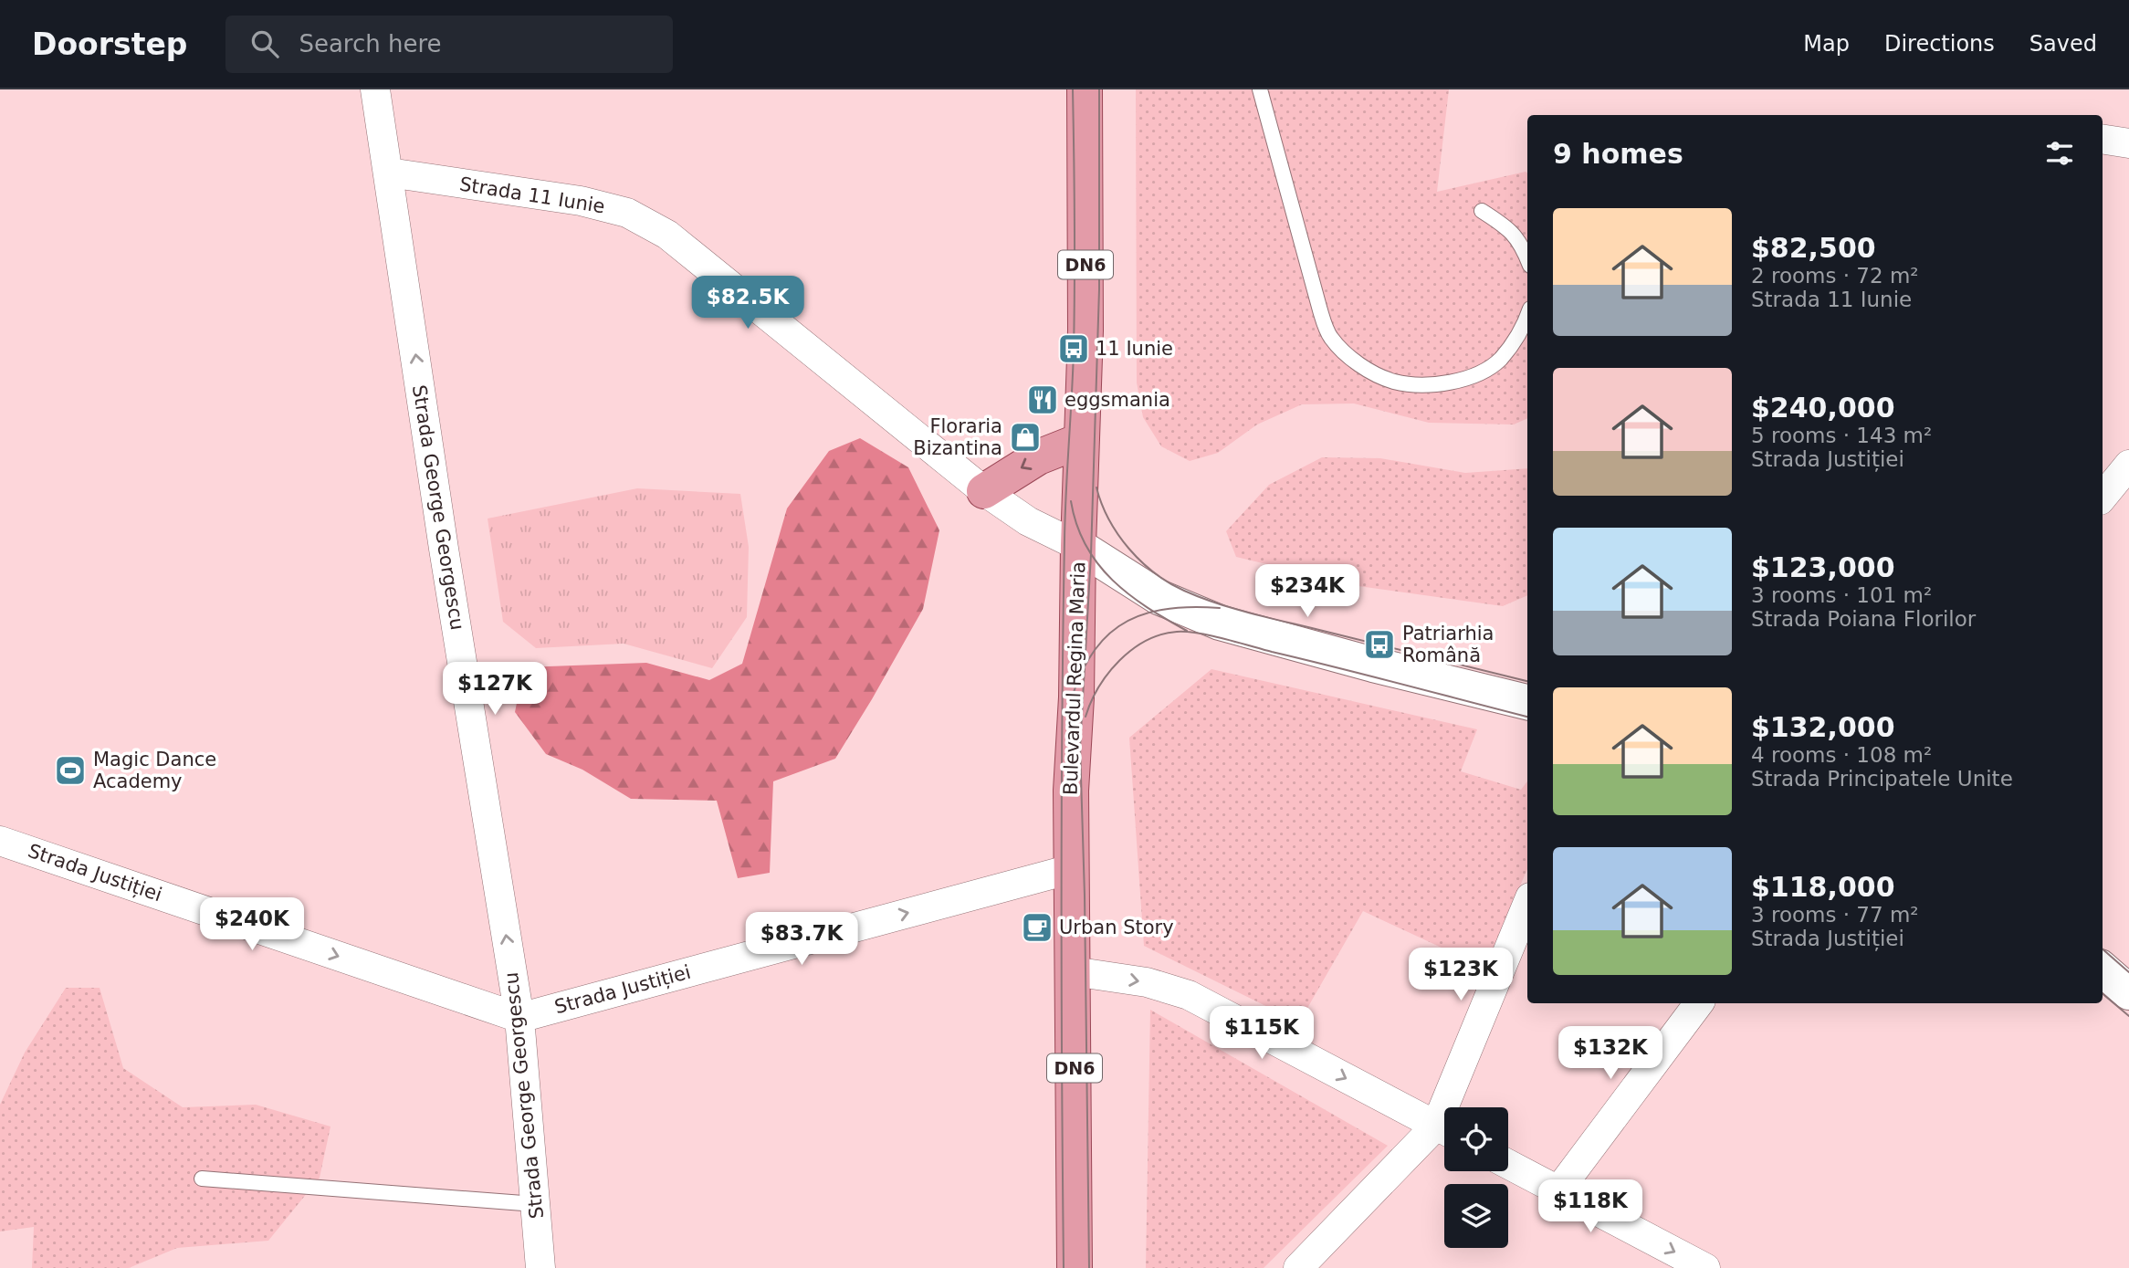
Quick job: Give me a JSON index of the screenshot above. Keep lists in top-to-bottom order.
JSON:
{
  "streets": {
    "main road": ["DN6", "Bulevardul Regina Maria"],
    "street": ["Strada 11 Iunie", "Strada George Georgescu", "Strada Justiției"]
  },
  "crossings": [
    ["Strada 11 Iunie", "Strada George Georgescu"],
    ["Strada 11 Iunie", "Bulevardul Regina Maria"],
    ["Strada George Georgescu", "Strada Justiției"],
    ["Bulevardul Regina Maria", "Strada Justiției"]
  ],
  "one_way": ["Strada George Georgescu", "Strada Justiției"],
  "places": {
    "bus stop": ["11 Iunie", "Patriarhia Română"],
    "restaurant": ["eggsmania"],
    "shop": ["Floraria Bizantina"],
    "sports": ["Magic Dance Academy"],
    "cafe": ["Urban Story"]
  },
  "page": {
    "header": "Doorstep",
    "search": "Search here",
    "nav": ["Map", "Directions", "Saved"],
    "heading": "9 homes",
    "list": [
      {
        "name": "$82,500",
        "note": "2 rooms · 72 m² · Strada 11 Iunie"
      },
      {
        "name": "$240,000",
        "note": "5 rooms · 143 m² · Strada Justiției"
      },
      {
        "name": "$123,000",
        "note": "3 rooms · 101 m² · Strada Poiana Florilor"
      },
      {
        "name": "$132,000",
        "note": "4 rooms · 108 m² · Strada Principatele Unite"
      },
      {
        "name": "$118,000",
        "note": "3 rooms · 77 m² · Strada Justiției"
      }
    ],
    "price": [
      "$82.5K",
      "$234K",
      "$127K",
      "$240K",
      "$83.7K",
      "$123K",
      "$115K",
      "$132K",
      "$118K"
    ]
  }
}
